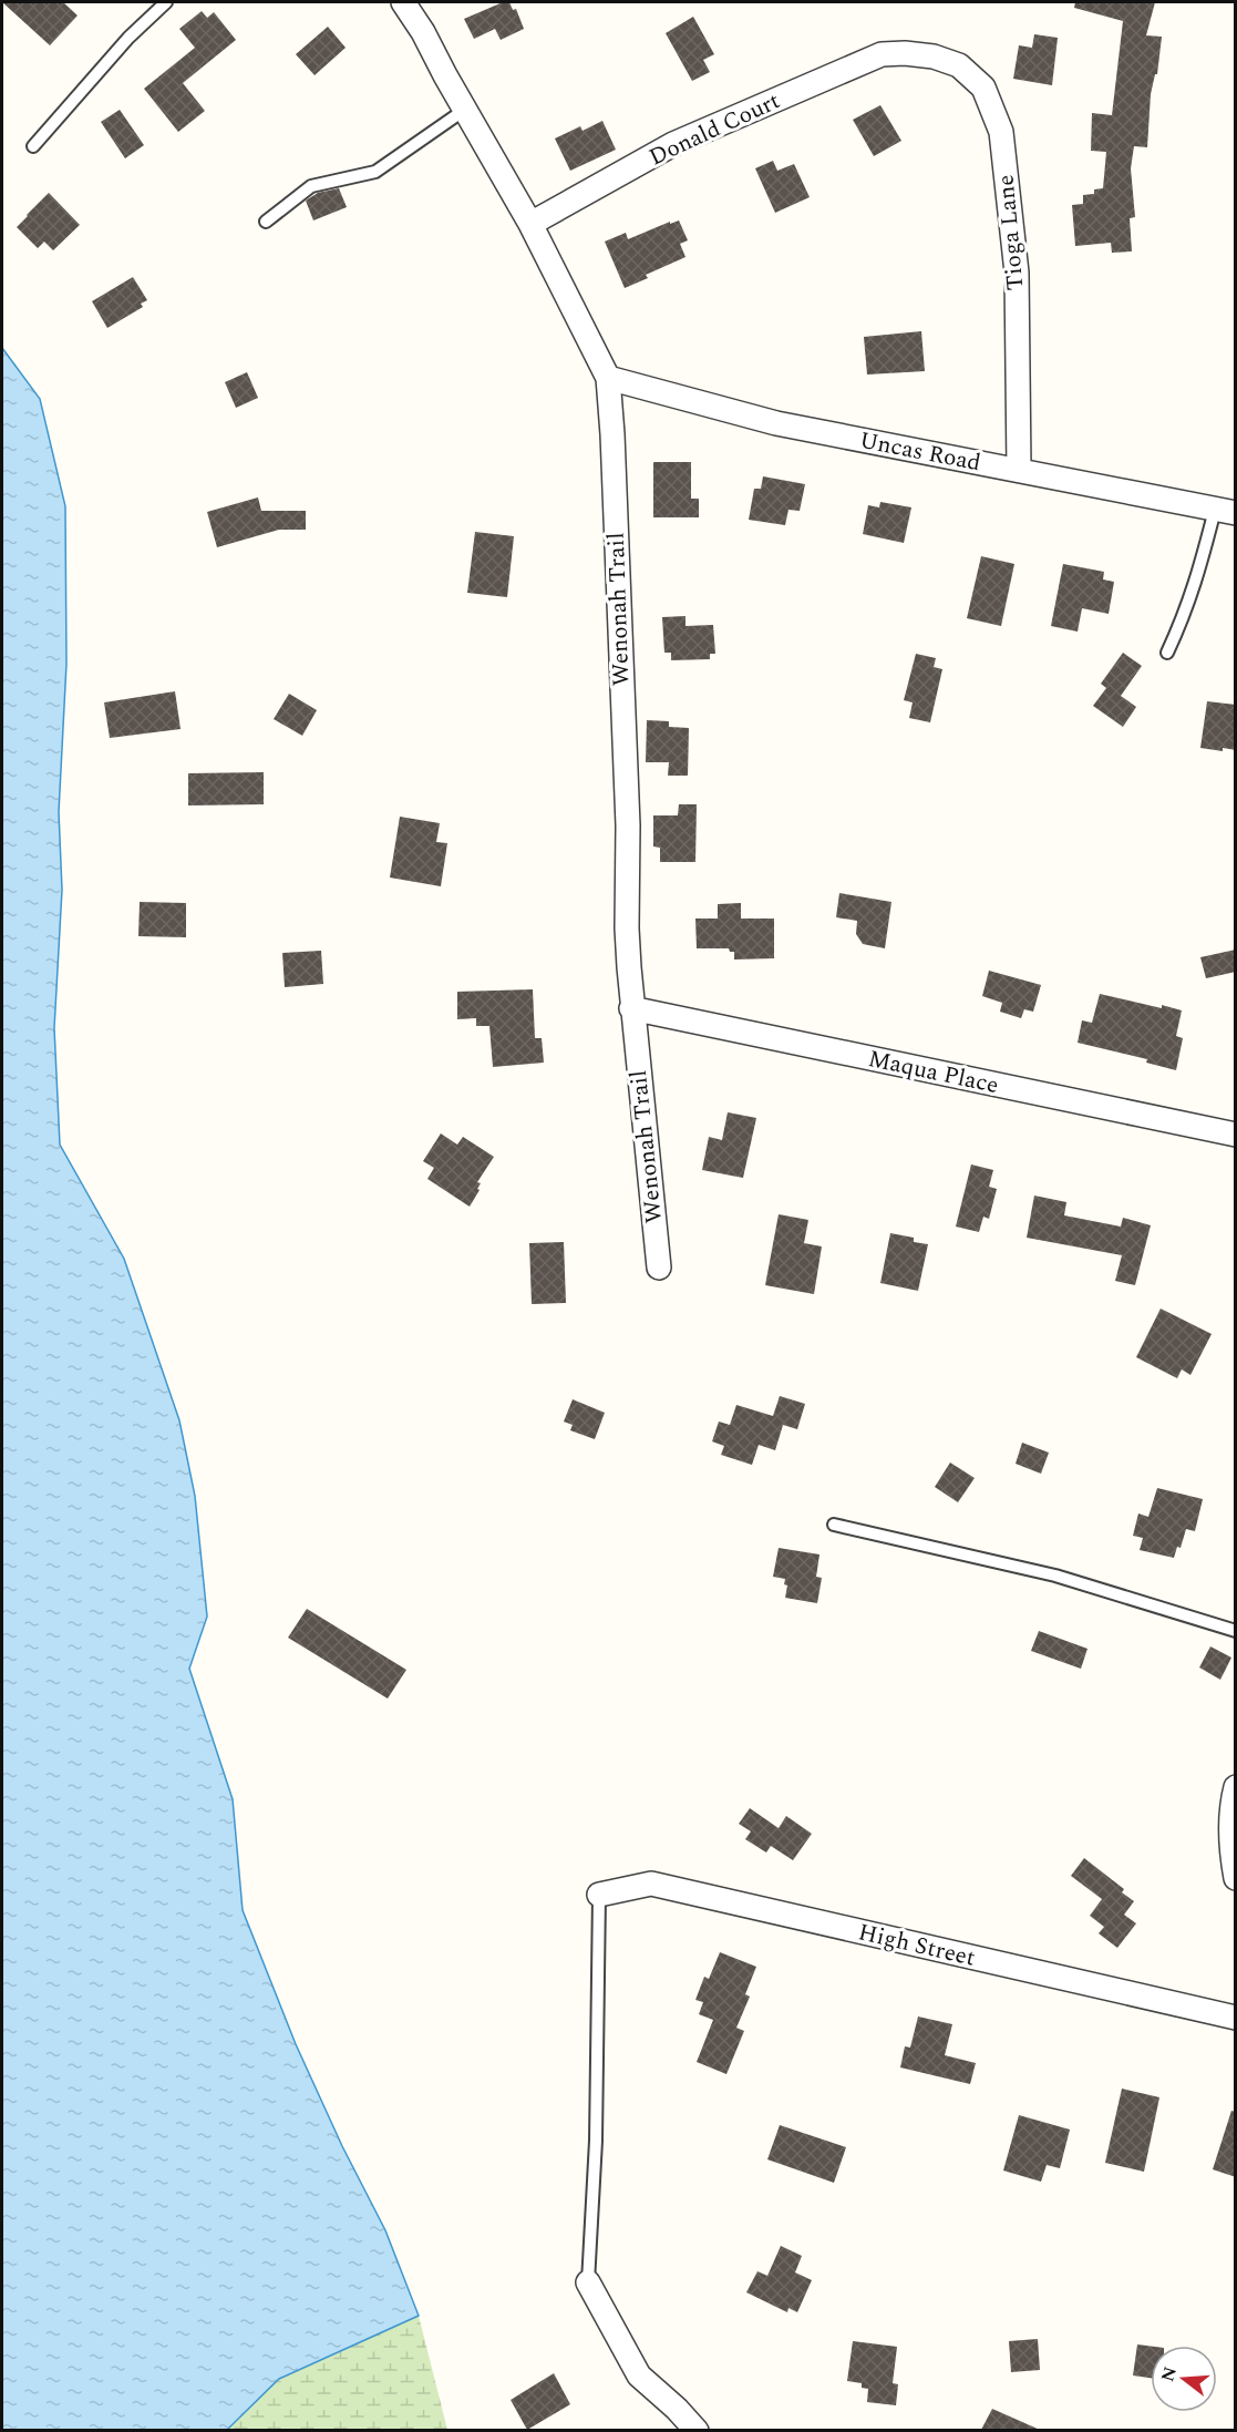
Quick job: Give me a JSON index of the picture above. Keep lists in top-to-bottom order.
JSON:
{
  "streets": {
    "street": [
      "Donald Court",
      "Tioga Lane",
      "Uncas Road",
      "Wenonah Trail",
      "Maqua Place",
      "High Street"
    ]
  },
  "crossings": [
    ["Donald Court", "Tioga Lane"],
    ["Donald Court", "Wenonah Trail"],
    ["Tioga Lane", "Uncas Road"],
    ["Uncas Road", "Wenonah Trail"],
    ["Wenonah Trail", "Maqua Place"]
  ],
  "north": "left"
}
